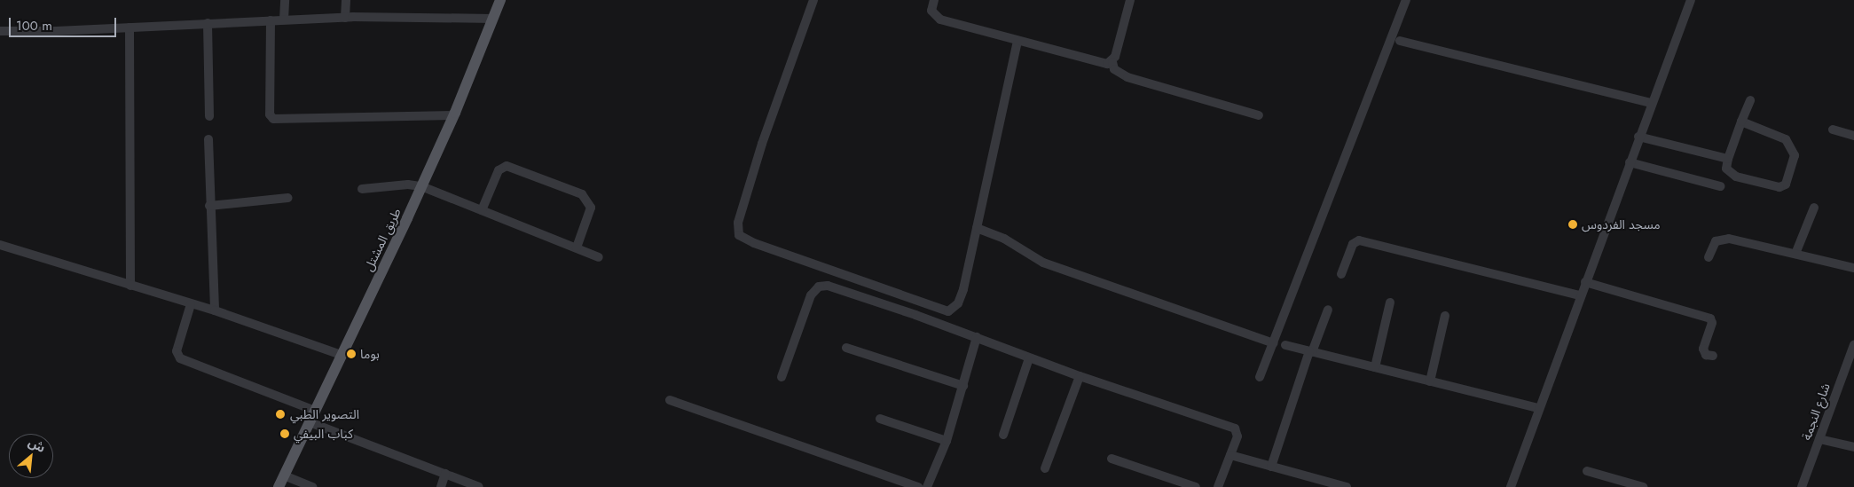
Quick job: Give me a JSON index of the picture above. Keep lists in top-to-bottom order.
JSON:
{
  "streets": {
    "main road": ["طريق المشتل"],
    "street": ["شارع النجمة"]
  },
  "places": [
    "مسجد الفردوس",
    "بوما",
    "التصوير الطبي",
    "كباب البيفي"
  ],
  "scale_bar": "100 m",
  "north": "top right"
}
